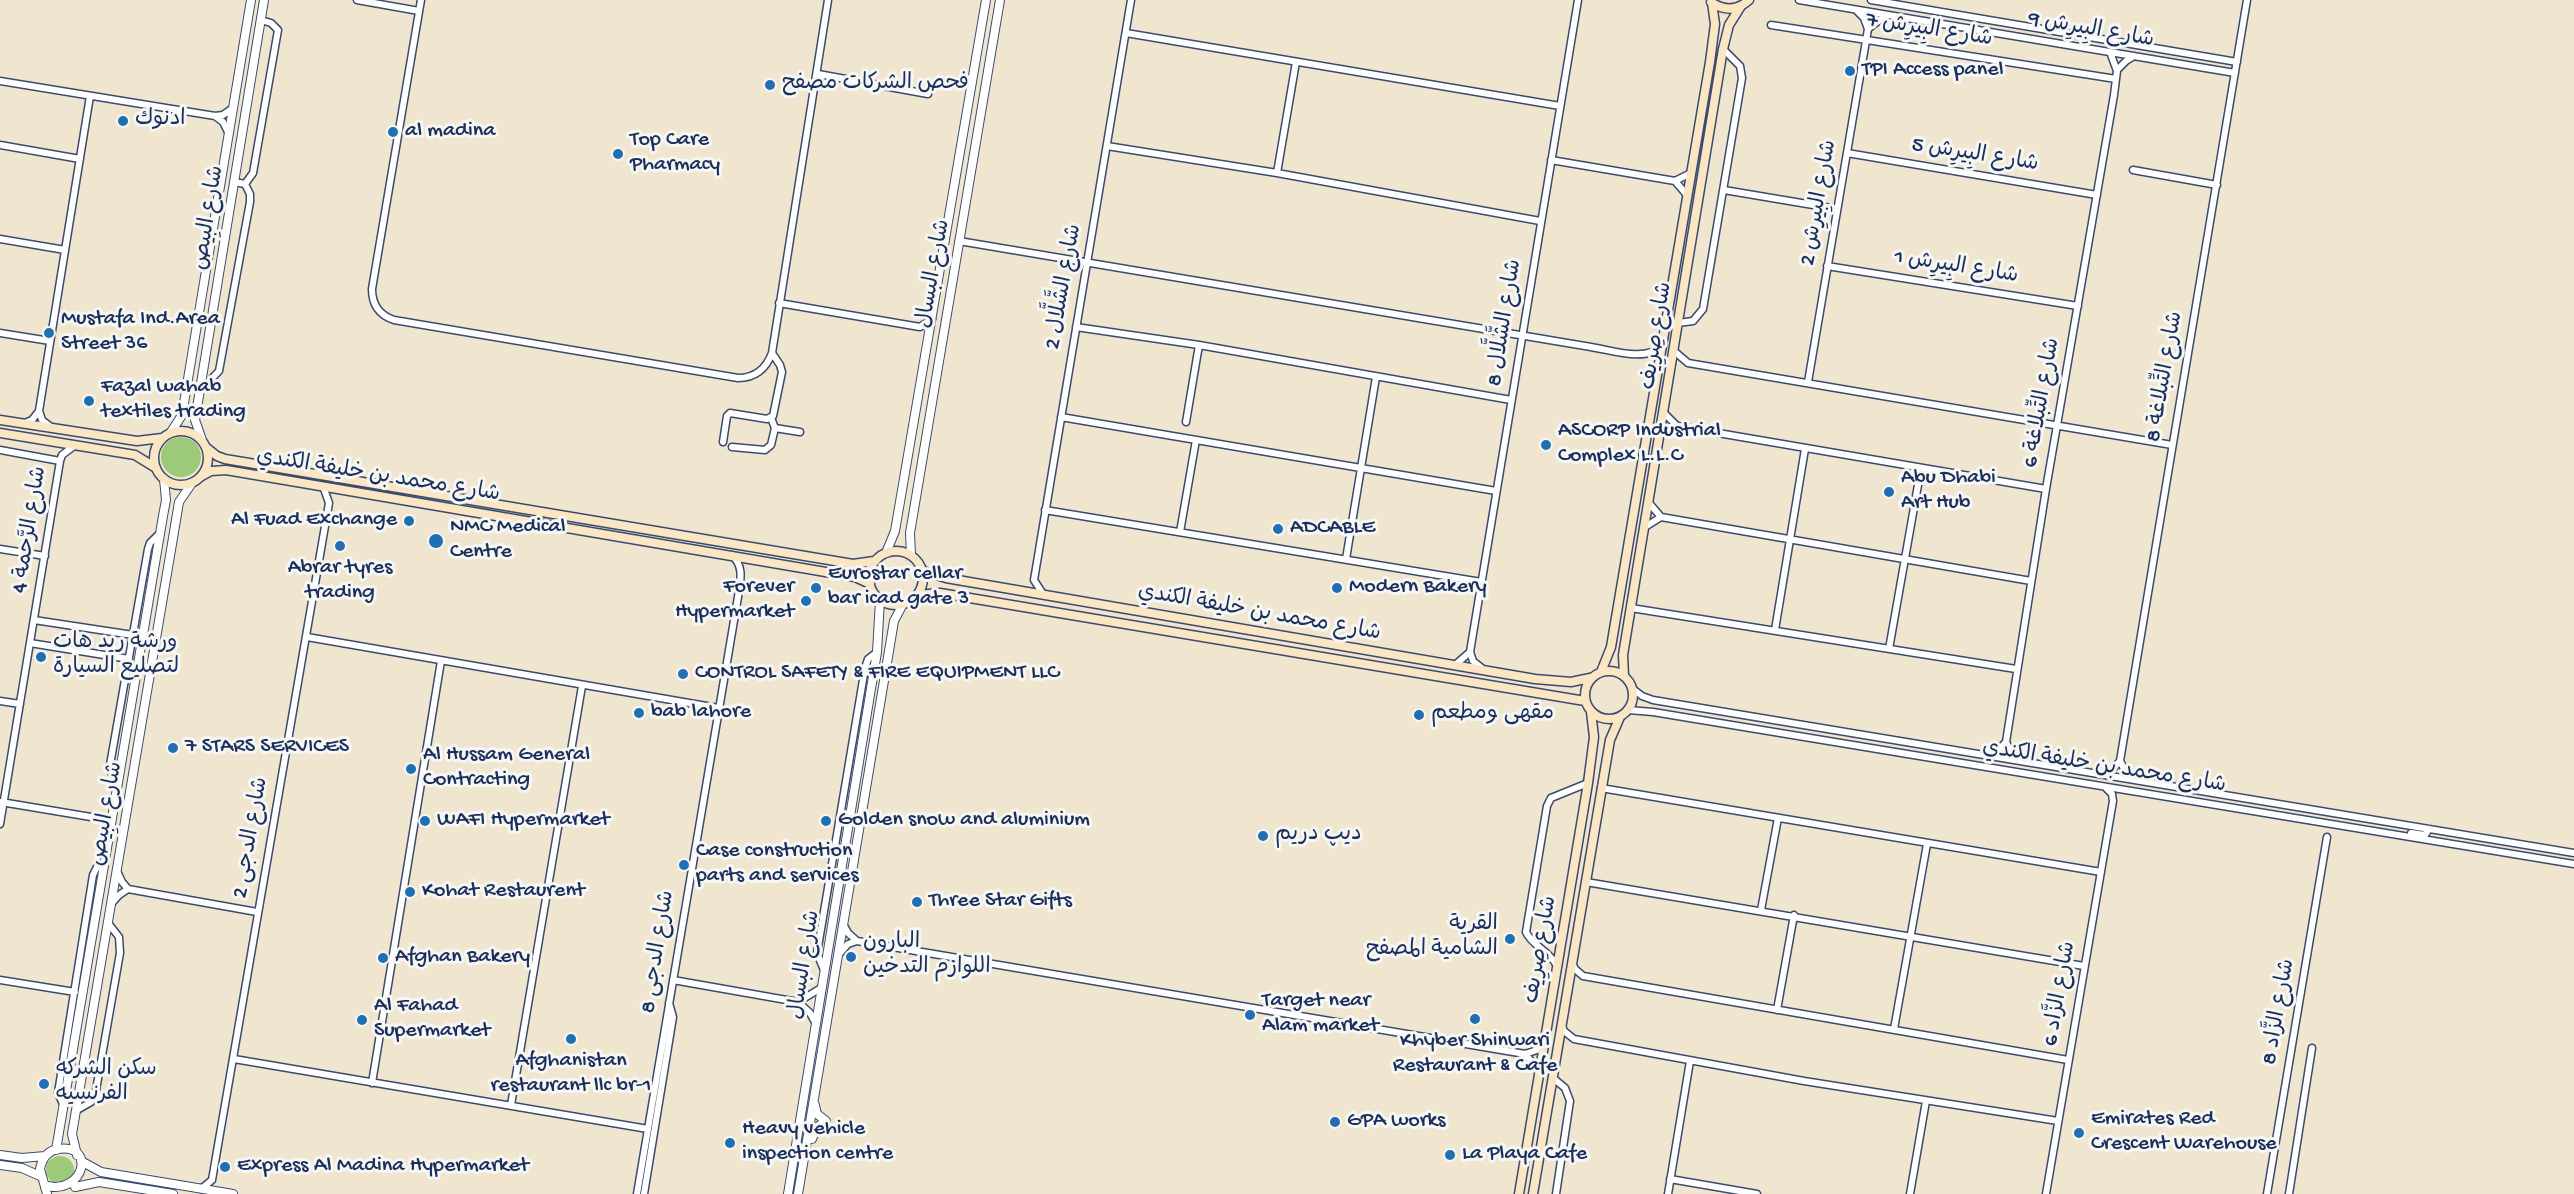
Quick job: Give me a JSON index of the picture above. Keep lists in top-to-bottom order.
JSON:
{
  "streets": {
    "main road": ["شارع صِرِيف", "شارع محمد بن خليفة الكندي"],
    "street": [
      "شارع البِيرِش 7",
      "شارع البِيرِش 9",
      "شارع البِيرِش 5",
      "شارع البِيرِش 2",
      "شارع البِيص",
      "شارع البِيرِش 1",
      "شارع البسال",
      "شارع الشَّلَّال 2",
      "شارع الشَّلَّال 8",
      "شارع التِّبلاغة 8",
      "شارع التِّبلاغة 6",
      "شارع الرَّحمة 4",
      "شارع الدجى 2",
      "شارع الدجى 8",
      "شارع الزَّاد 6",
      "شارع الزَّاد 8"
    ]
  },
  "crossings": [
    ["شارع البِيرِش 7", "شارع البِيرِش 2"],
    ["شارع البِيرِش 7", "شارع التِّبلاغة 6"],
    ["شارع البِيرِش 9", "شارع التِّبلاغة 8"],
    ["شارع البِيرِش 9", "شارع التِّبلاغة 6"],
    ["شارع البِيرِش 5", "شارع البِيرِش 2"],
    ["شارع البِيرِش 5", "شارع التِّبلاغة 6"],
    ["شارع البِيرِش 2", "شارع البِيرِش 1"],
    ["شارع البِيص", "شارع محمد بن خليفة الكندي"],
    ["شارع البِيرِش 1", "شارع التِّبلاغة 6"],
    ["شارع البسال", "شارع محمد بن خليفة الكندي"],
    ["شارع صِرِيف", "شارع محمد بن خليفة الكندي"]
  ],
  "places": [
    "TPI Access panel",
    "فحص الشركات مصفح",
    "ادنوك",
    "al madina",
    "Top Care Pharmacy",
    "Mustafa Ind.Area Street 36",
    "Fazal wahab textiles trading",
    "ASCORP Industrial Complex L.L.C",
    "Abu Dhabi Art Hub",
    "Al Fuad Exchange",
    "ADCABLE",
    "NMC Medical Centre",
    "Abrar tyres trading",
    "Eurostar cellar bar icad gate 3",
    "Modern Bakery",
    "Forever Hypermarket",
    "ورشة ريد هات لتصليع السيارة",
    "CONTROL SAFETY & FIRE EQUIPMENT LLC",
    "bab lahore",
    "مقهى ومطعم",
    "7 STARS SERVICES",
    "Al Hussam General Contracting",
    "WAFI Hypermarket",
    "Golden snow and aluminium",
    "دیپ دریم",
    "Case construction parts and services",
    "Kohat Restaurent",
    "Three Star Gifts",
    "القرية الشامية المصفح",
    "البارون اللوازم التدخين",
    "Afghan Bakery",
    "Target near Alam market",
    "Khyber Shinwari Restaurant & Cafe",
    "Al Fahad Supermarket",
    "Afghanistan restaurant llc br-1",
    "سكن الشركه الفرنسيه",
    "GPA works",
    "Emirates Red Crescent Warehouse",
    "Heavy vehicle inspection centre",
    "La Playa Cafe",
    "Express Al Madina Hypermarket"
  ]
}
